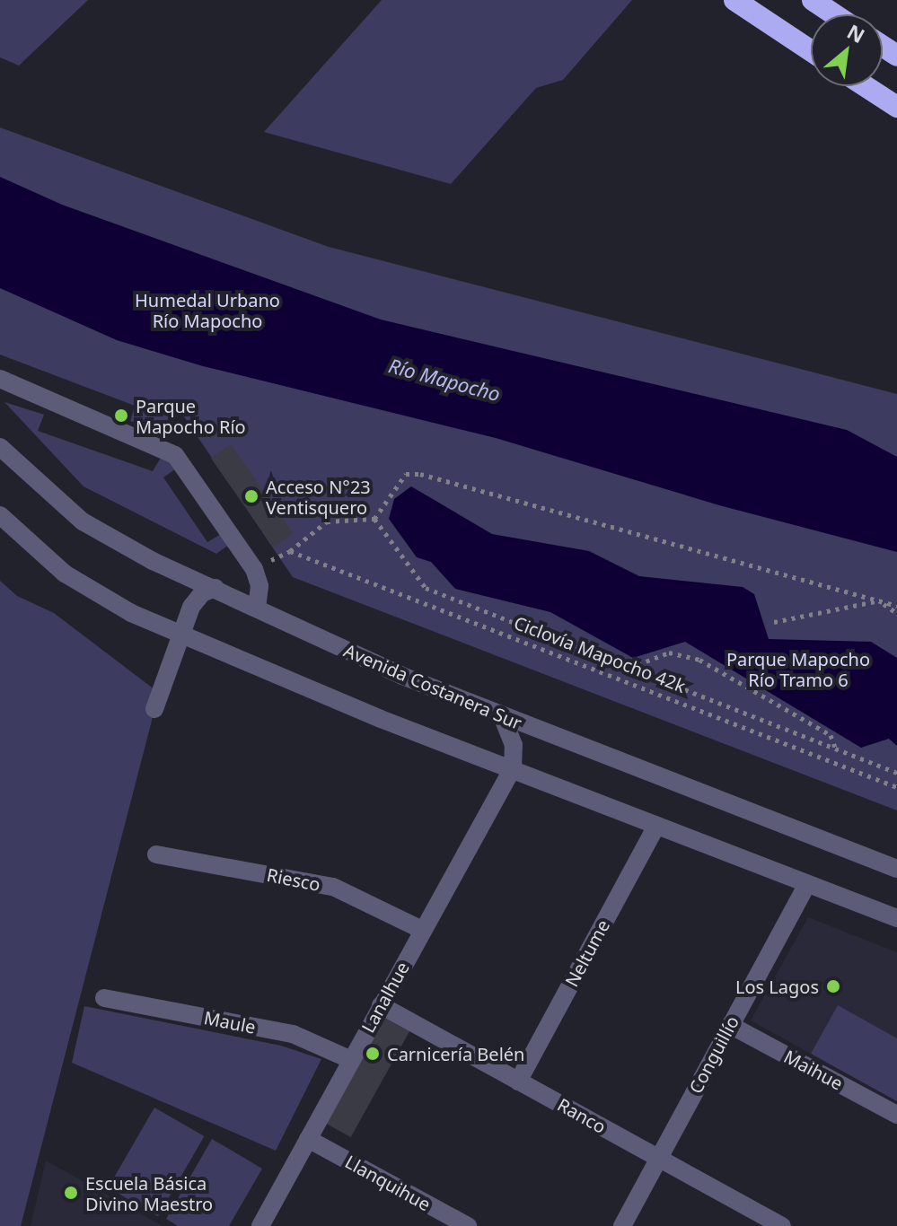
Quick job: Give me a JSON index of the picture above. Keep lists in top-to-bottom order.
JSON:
{
  "streets": {
    "street": [
      "Avenida Costanera Sur",
      "Riesco",
      "Neltume",
      "Lanalhue",
      "Maule",
      "Conguillío",
      "Maihue",
      "Ranco",
      "Llanquihue"
    ],
    "path": ["Ciclovía Mapocho 42k"]
  },
  "crossings": [
    ["Riesco", "Lanalhue"],
    ["Neltume", "Ranco"],
    ["Lanalhue", "Maule"],
    ["Lanalhue", "Ranco"],
    ["Lanalhue", "Llanquihue"],
    ["Conguillío", "Maihue"],
    ["Conguillío", "Ranco"]
  ],
  "water": ["Río Mapocho"],
  "parks": ["Humedal Urbano Río Mapocho", "Parque Mapocho Río Tramo 6"],
  "places": [
    "Parque Mapocho Río",
    "Acceso N°23 Ventisquero",
    "Los Lagos",
    "Carnicería Belén",
    "Escuela Básica Divino Maestro"
  ],
  "north": "top right"
}
